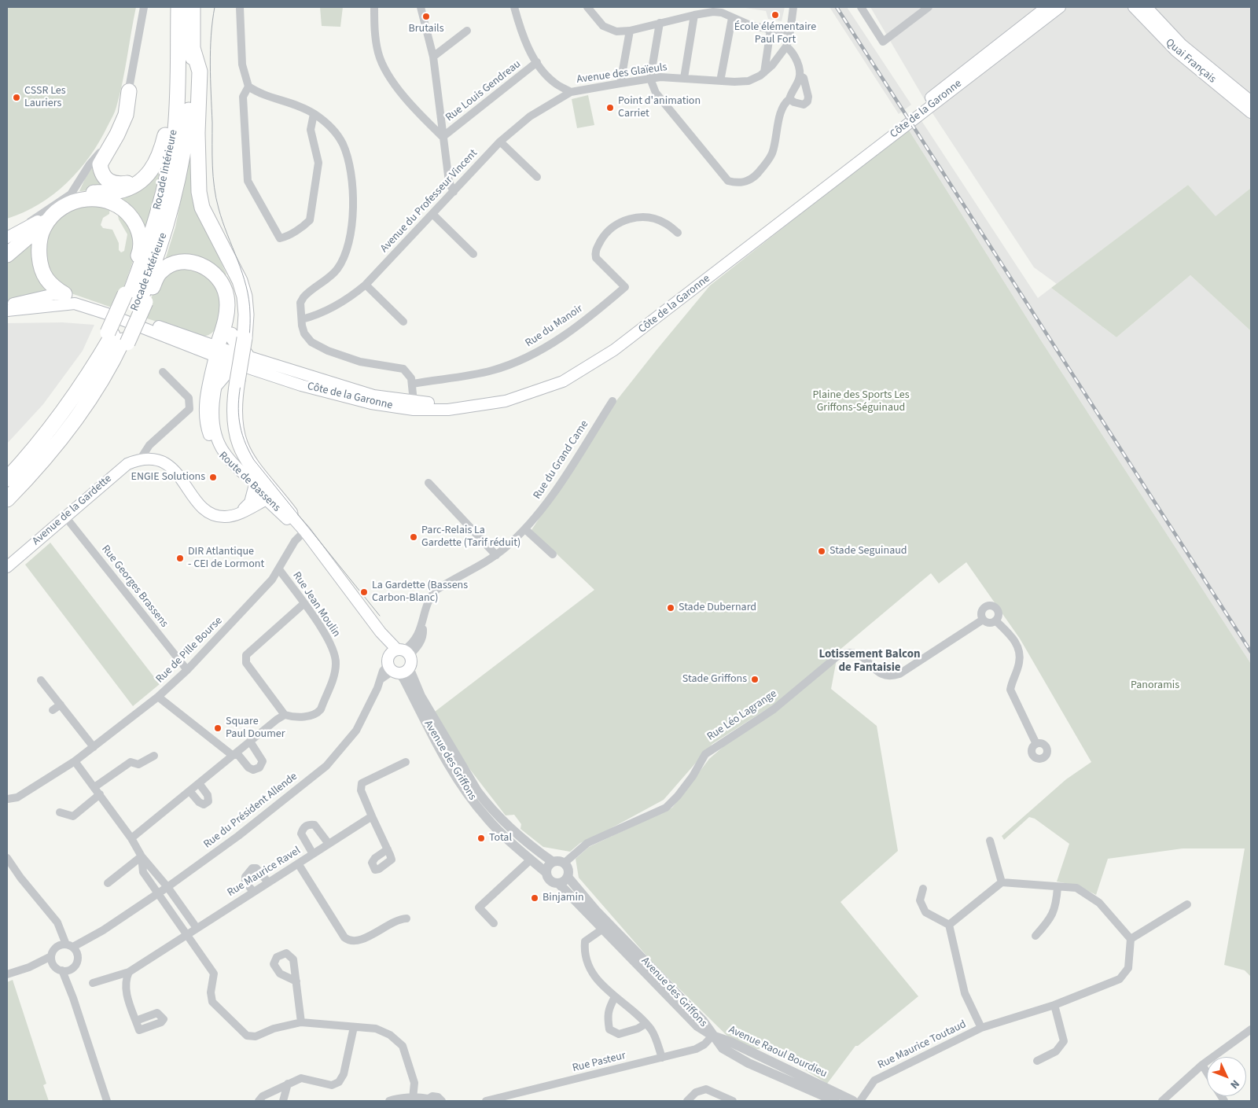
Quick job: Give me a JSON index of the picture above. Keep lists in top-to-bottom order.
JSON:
{
  "streets": {
    "highway": ["Rocade Intérieure", "Rocade Extérieure"],
    "main road": [
      "Quai Français",
      "Côte de la Garonne",
      "Route de Bassens",
      "Avenue de la Gardette",
      "Avenue des Griffons"
    ],
    "street": [
      "Avenue des Glaïeuls",
      "Rue Louis Gendreau",
      "Avenue du Professeur Vincent",
      "Rue du Manoir",
      "Rue du Grand Came",
      "Rue Georges Brassens",
      "Rue Jean Moulin",
      "Rue de Pille Bourse",
      "Rue Léo Lagrange",
      "Rue du Président Allende",
      "Rue Maurice Ravel",
      "Rue Maurice Toutaud",
      "Avenue Raoul Bourdieu",
      "Rue Pasteur"
    ]
  },
  "crossings": [
    ["Avenue des Glaïeuls", "Avenue du Professeur Vincent"],
    ["Côte de la Garonne", "Route de Bassens"],
    ["Rocade Intérieure", "Rocade Extérieure"],
    ["Rue du Grand Came", "Rue du Président Allende"],
    ["Route de Bassens", "Rue de Pille Bourse"],
    ["Route de Bassens", "Avenue des Griffons"],
    ["Avenue de la Gardette", "Rue Georges Brassens"],
    ["Rue Georges Brassens", "Rue de Pille Bourse"],
    ["Rue Jean Moulin", "Rue de Pille Bourse"],
    ["Rue Léo Lagrange", "Avenue des Griffons"],
    ["Avenue des Griffons", "Rue du Président Allende"],
    ["Avenue des Griffons", "Avenue Raoul Bourdieu"],
    ["Avenue des Griffons", "Rue Pasteur"],
    ["Avenue Raoul Bourdieu", "Rue Pasteur"]
  ],
  "districts": ["Lotissement Balcon de Fantaisie"],
  "parks": ["Plaine des Sports Les Griffons-Séguinaud", "Panoramis"],
  "places": [
    "École élémentaire Paul Fort",
    "Brutails",
    "CSSR Les Lauriers",
    "Point d'animation Carriet",
    "ENGIE Solutions",
    "Parc-Relais La Gardette (Tarif réduit)",
    "Stade Seguinaud",
    "DIR Atlantique - CEI de Lormont",
    "La Gardette (Bassens Carbon-Blanc)",
    "Stade Dubernard",
    "Stade Griffons",
    "Square Paul Doumer",
    "Total",
    "Binjamin"
  ],
  "north": "bottom right"
}
